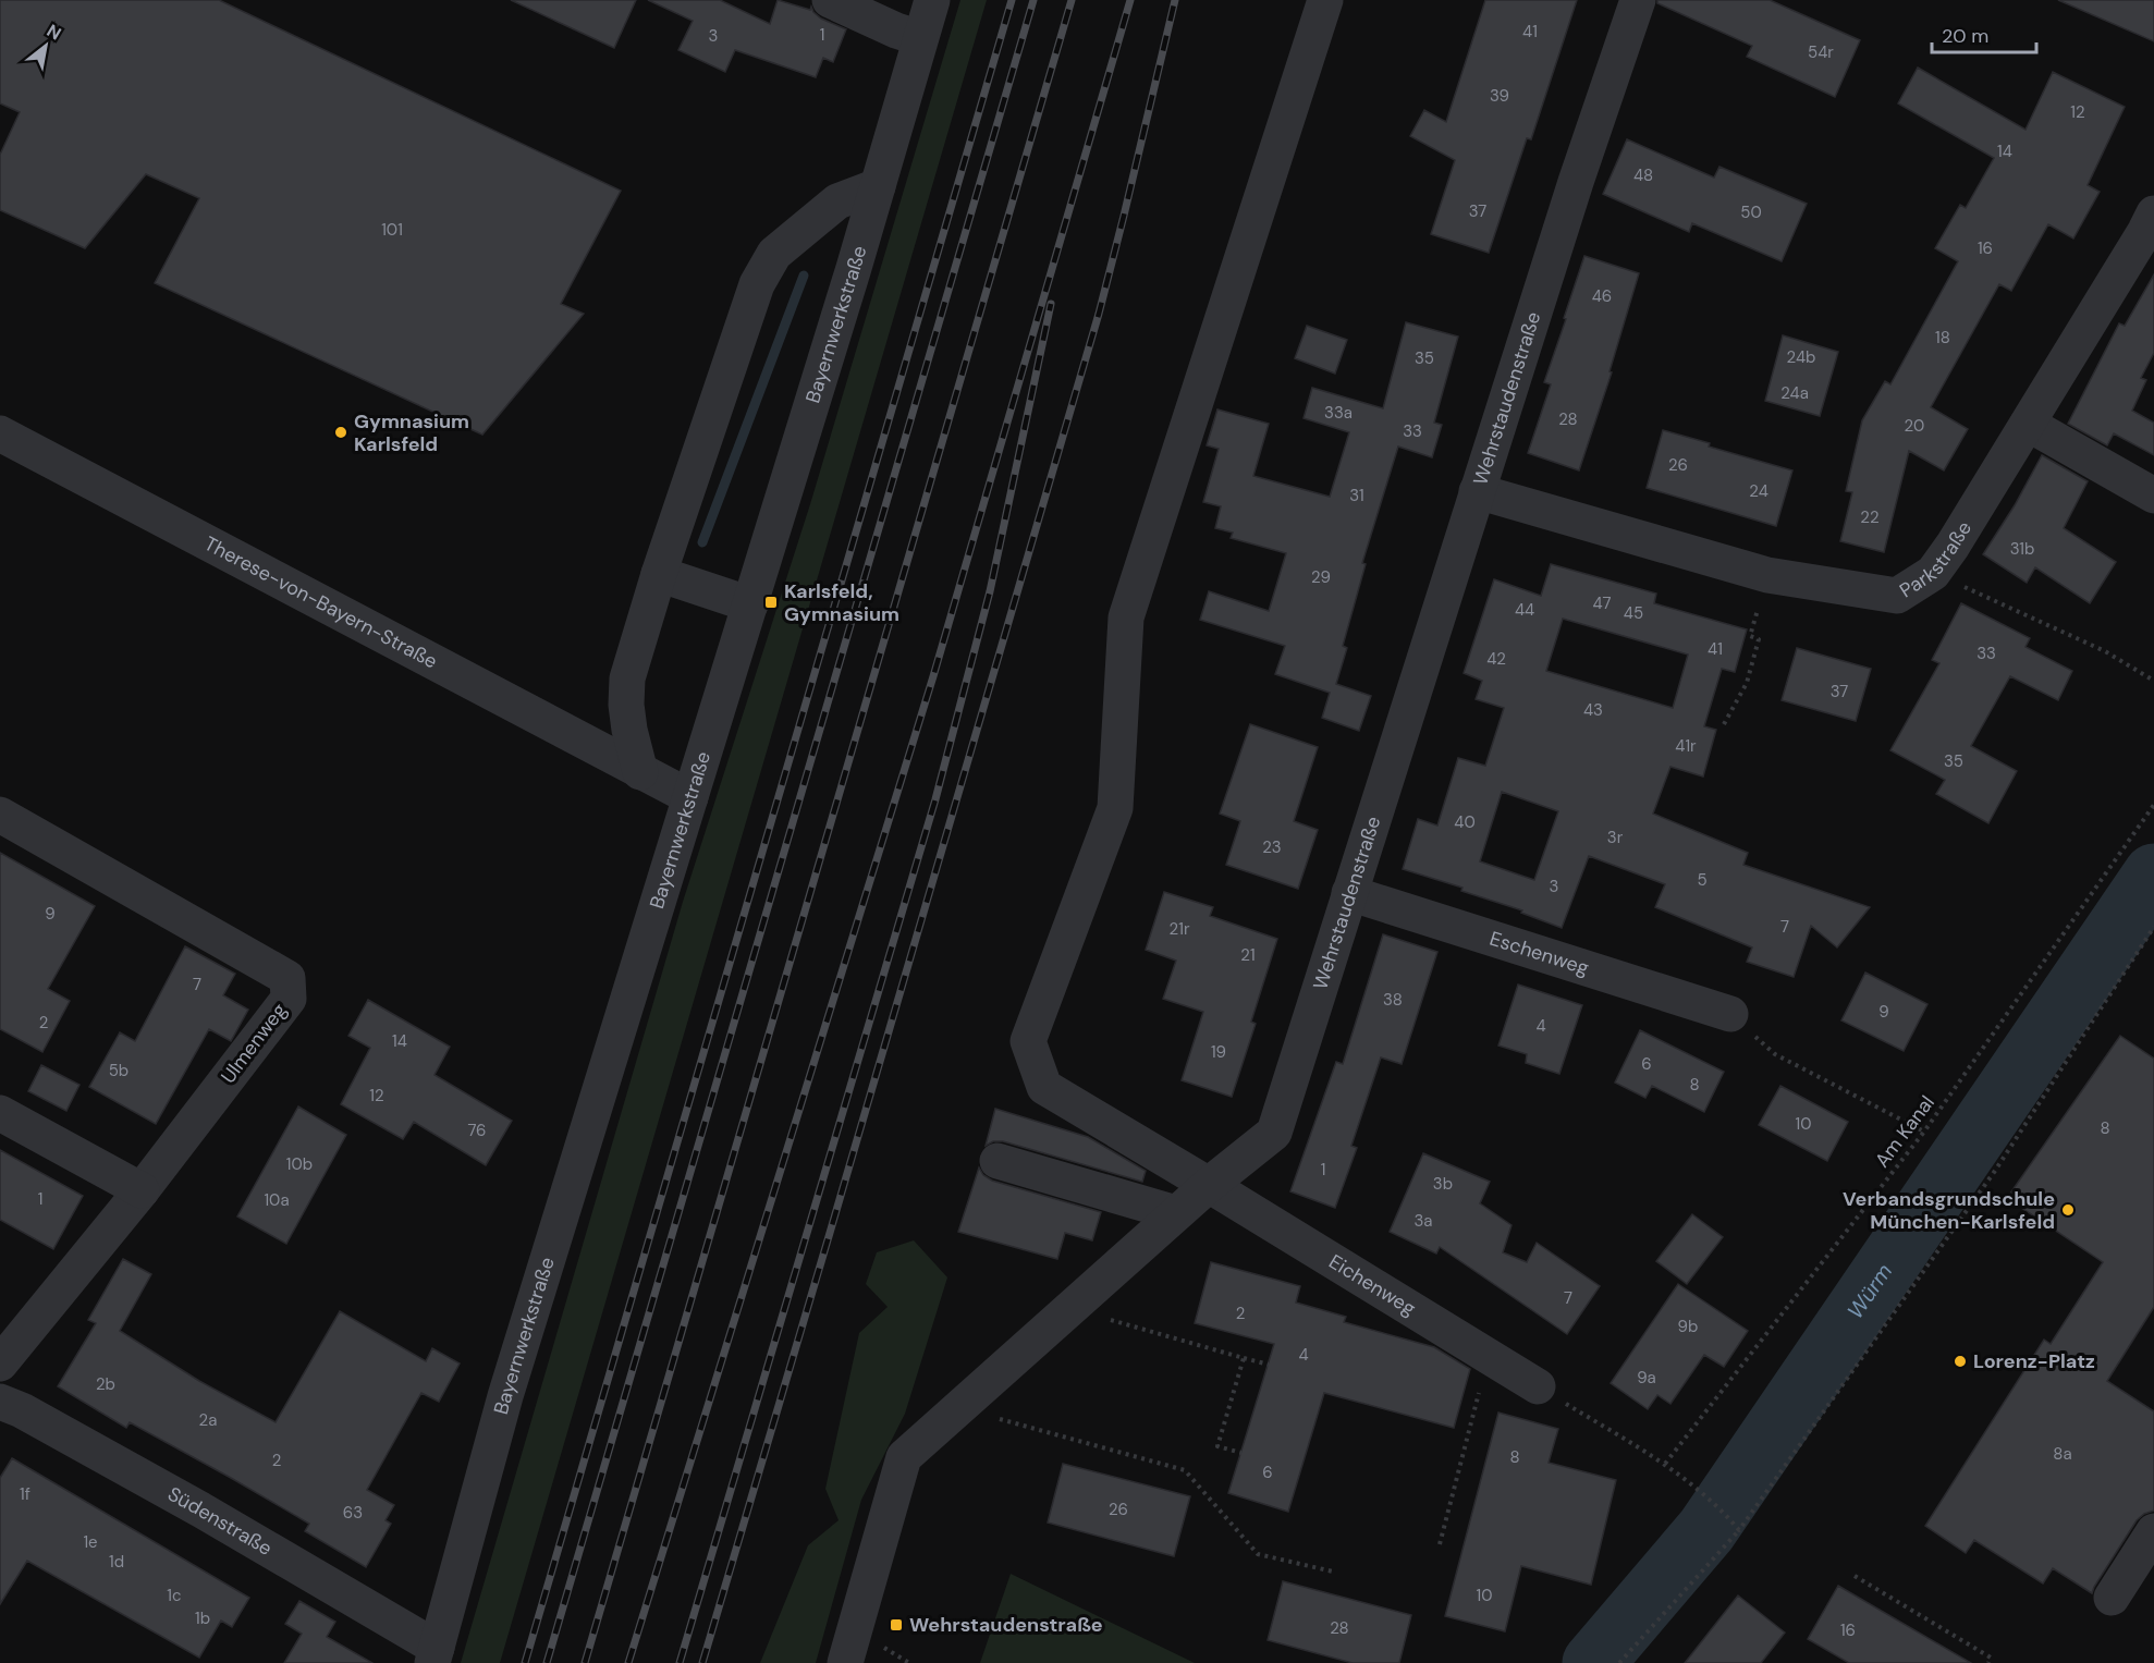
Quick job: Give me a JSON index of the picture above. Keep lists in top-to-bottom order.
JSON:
{
  "streets": {
    "street": [
      "Bayernwerkstraße",
      "Wehrstaudenstraße",
      "Parkstraße",
      "Therese-von-Bayern-Straße",
      "Eschenweg",
      "Ulmenweg",
      "Eichenweg",
      "Südenstraße"
    ],
    "path": ["Am Kanal"]
  },
  "crossings": [
    ["Bayernwerkstraße", "Therese-von-Bayern-Straße"],
    ["Bayernwerkstraße", "Südenstraße"],
    ["Wehrstaudenstraße", "Parkstraße"],
    ["Wehrstaudenstraße", "Eschenweg"],
    ["Wehrstaudenstraße", "Eichenweg"]
  ],
  "water": ["Würm"],
  "places": {
    "other": ["Gymnasium Karlsfeld", "Verbandsgrundschule München-Karlsfeld", "Lorenz-Platz"],
    "transit": ["Karlsfeld, Gymnasium", "Wehrstaudenstraße"]
  },
  "house_numbers": [
    "41",
    "1",
    "3",
    "54r",
    "39",
    "12",
    "14",
    "48",
    "37",
    "50",
    "101",
    "16",
    "46",
    "18",
    "24b",
    "35",
    "24a",
    "33a",
    "28",
    "20",
    "33",
    "26",
    "24",
    "31",
    "22",
    "31b",
    "29",
    "47",
    "44",
    "45",
    "41",
    "33",
    "42",
    "37",
    "43",
    "41r",
    "35",
    "40",
    "3r",
    "23",
    "5",
    "3",
    "9",
    "7",
    "21r",
    "21",
    "7",
    "38",
    "9",
    "2",
    "4",
    "14",
    "19",
    "6",
    "5b",
    "8",
    "12",
    "10",
    "8",
    "76",
    "10b",
    "1",
    "3b",
    "1",
    "10a",
    "3a",
    "7",
    "2",
    "9b",
    "4",
    "9a",
    "2b",
    "2a",
    "8a",
    "8",
    "2",
    "6",
    "1f",
    "26",
    "63",
    "1e",
    "1d",
    "1c",
    "10",
    "1b",
    "28",
    "16"
  ],
  "scale_bar": "20 m",
  "north": "top right"
}
